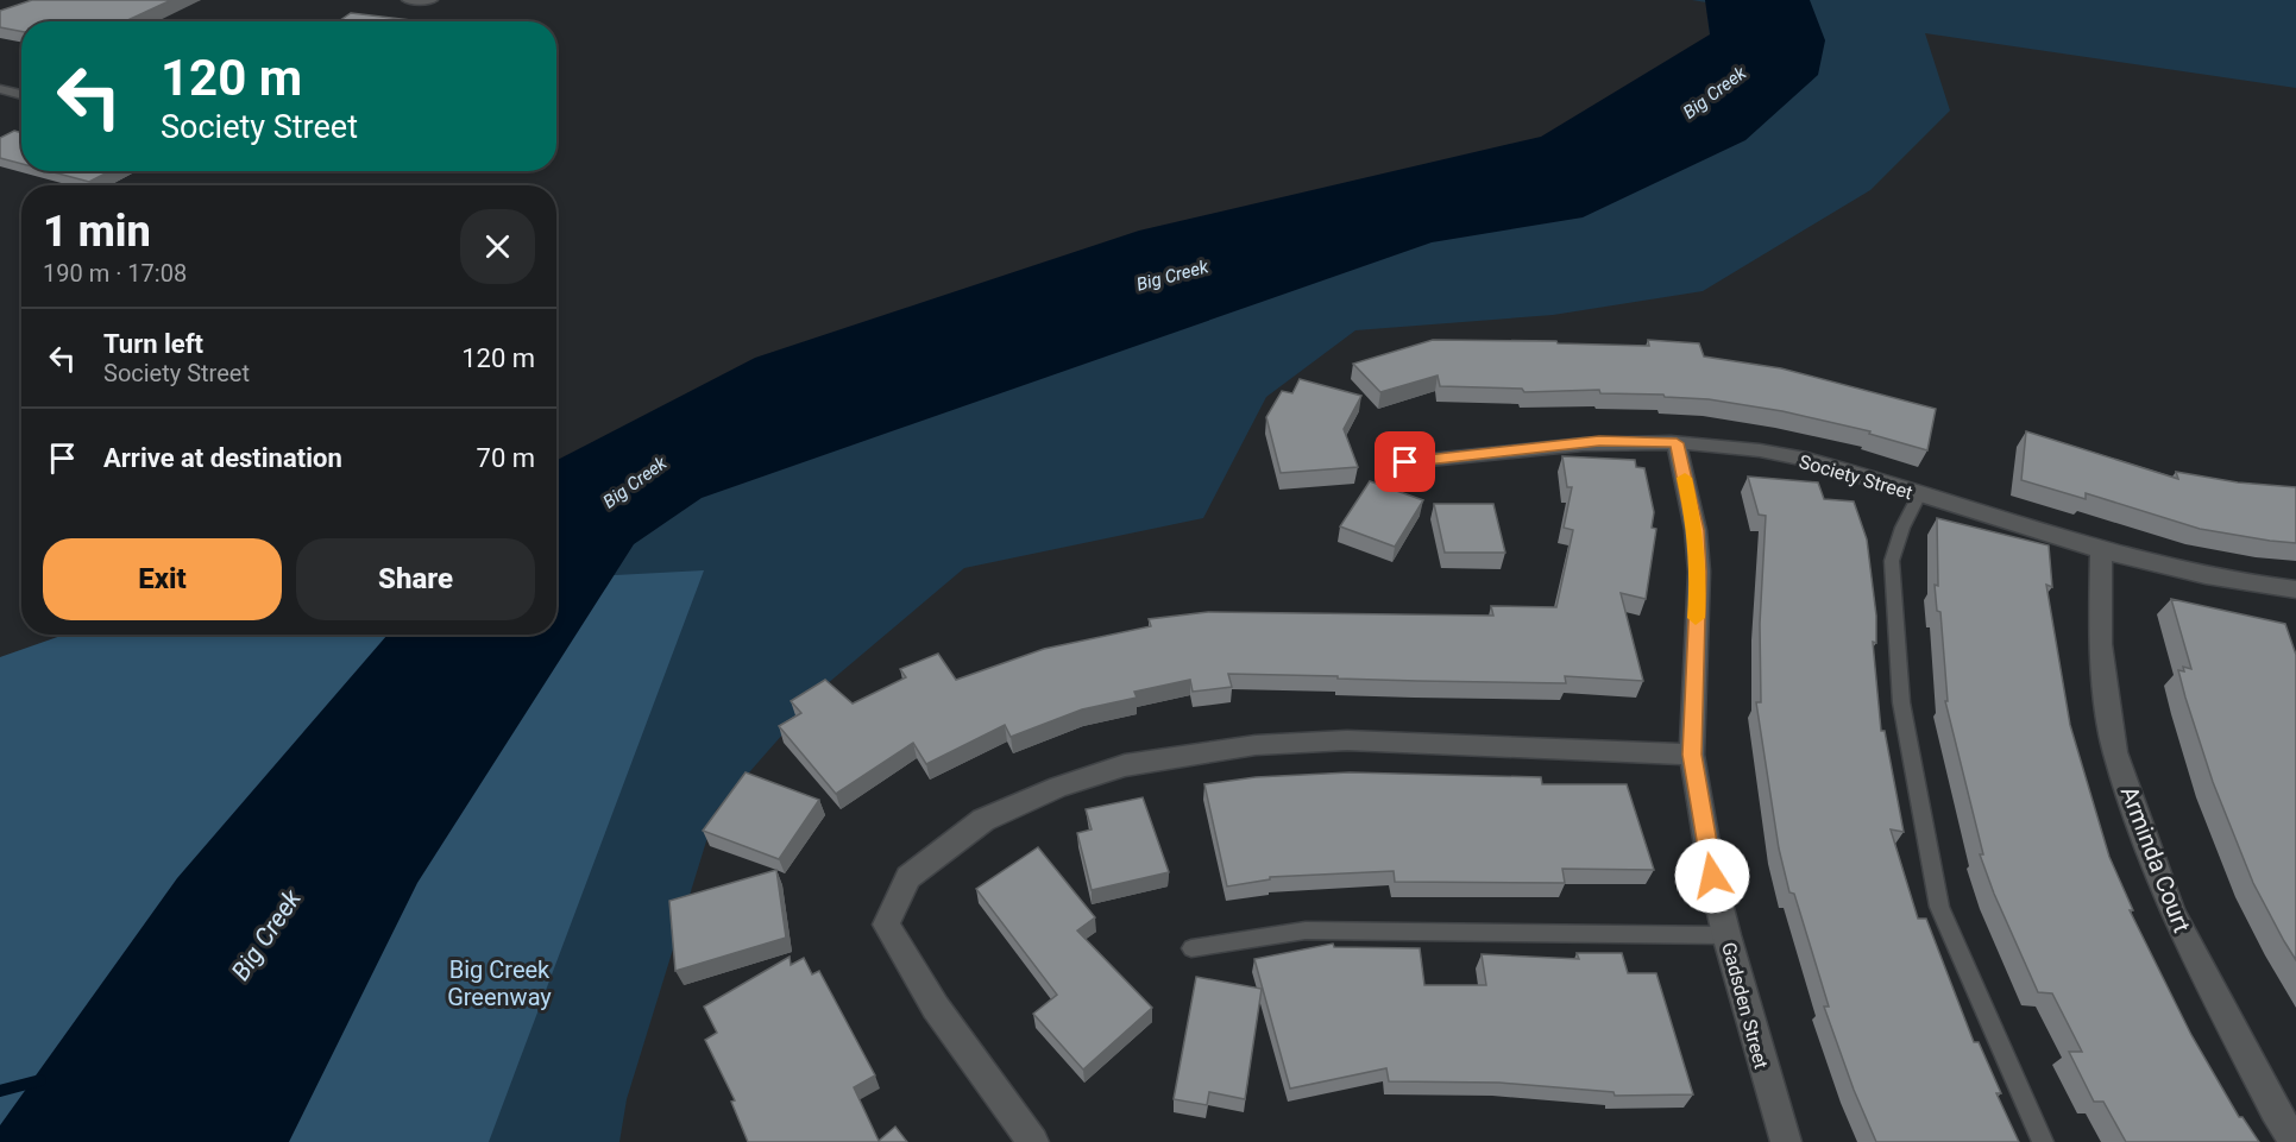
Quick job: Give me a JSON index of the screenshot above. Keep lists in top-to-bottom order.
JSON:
{
  "streets": {
    "street": ["Society Street", "Arminda Court", "Gadsden Street"]
  },
  "crossings": [
    ["Society Street", "Arminda Court"],
    ["Society Street", "Gadsden Street"]
  ],
  "water": ["Big Creek"],
  "parks": ["Big Creek Greenway"],
  "page": {
    "turn": ["120 m", "Society Street"],
    "heading": ["1 min", "190 m · 17:08"],
    "list": [
      {
        "name": "Turn left",
        "note": "Society Street",
        "value": "120 m"
      },
      {
        "name": "Arrive at destination",
        "value": "70 m"
      }
    ],
    "buttons": ["Exit", "Share"]
  }
}
